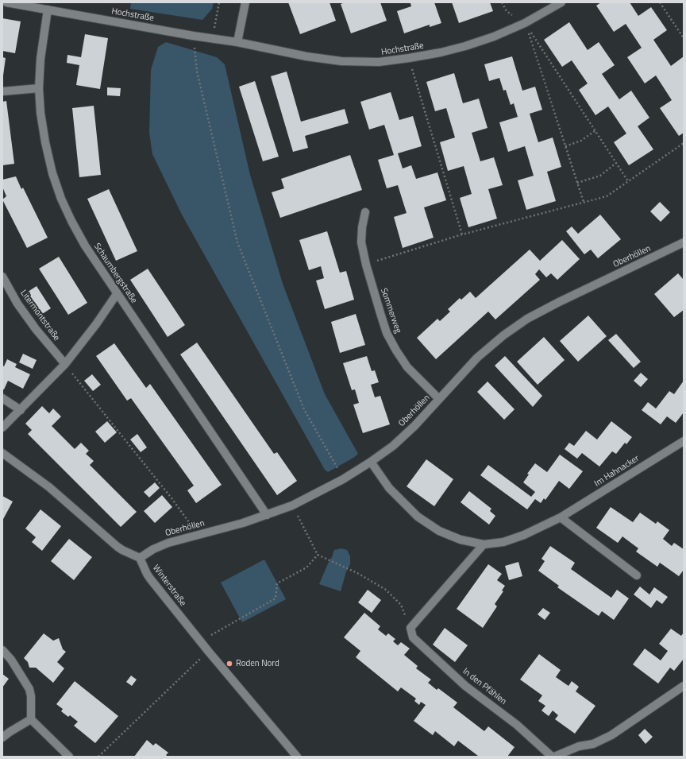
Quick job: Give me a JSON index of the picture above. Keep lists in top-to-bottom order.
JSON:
{
  "streets": {
    "street": [
      "Hochstraße",
      "Oberhöllen",
      "Schaumbergstraße",
      "Sommerweg",
      "Litermontstraße",
      "Im Hahnacker",
      "Winterstraße",
      "In den Pfählen"
    ]
  },
  "crossings": [
    ["Hochstraße", "Schaumbergstraße"],
    ["Oberhöllen", "Schaumbergstraße"],
    ["Oberhöllen", "Sommerweg"],
    ["Oberhöllen", "Im Hahnacker"],
    ["Oberhöllen", "Winterstraße"]
  ],
  "places": ["Roden Nord"]
}
